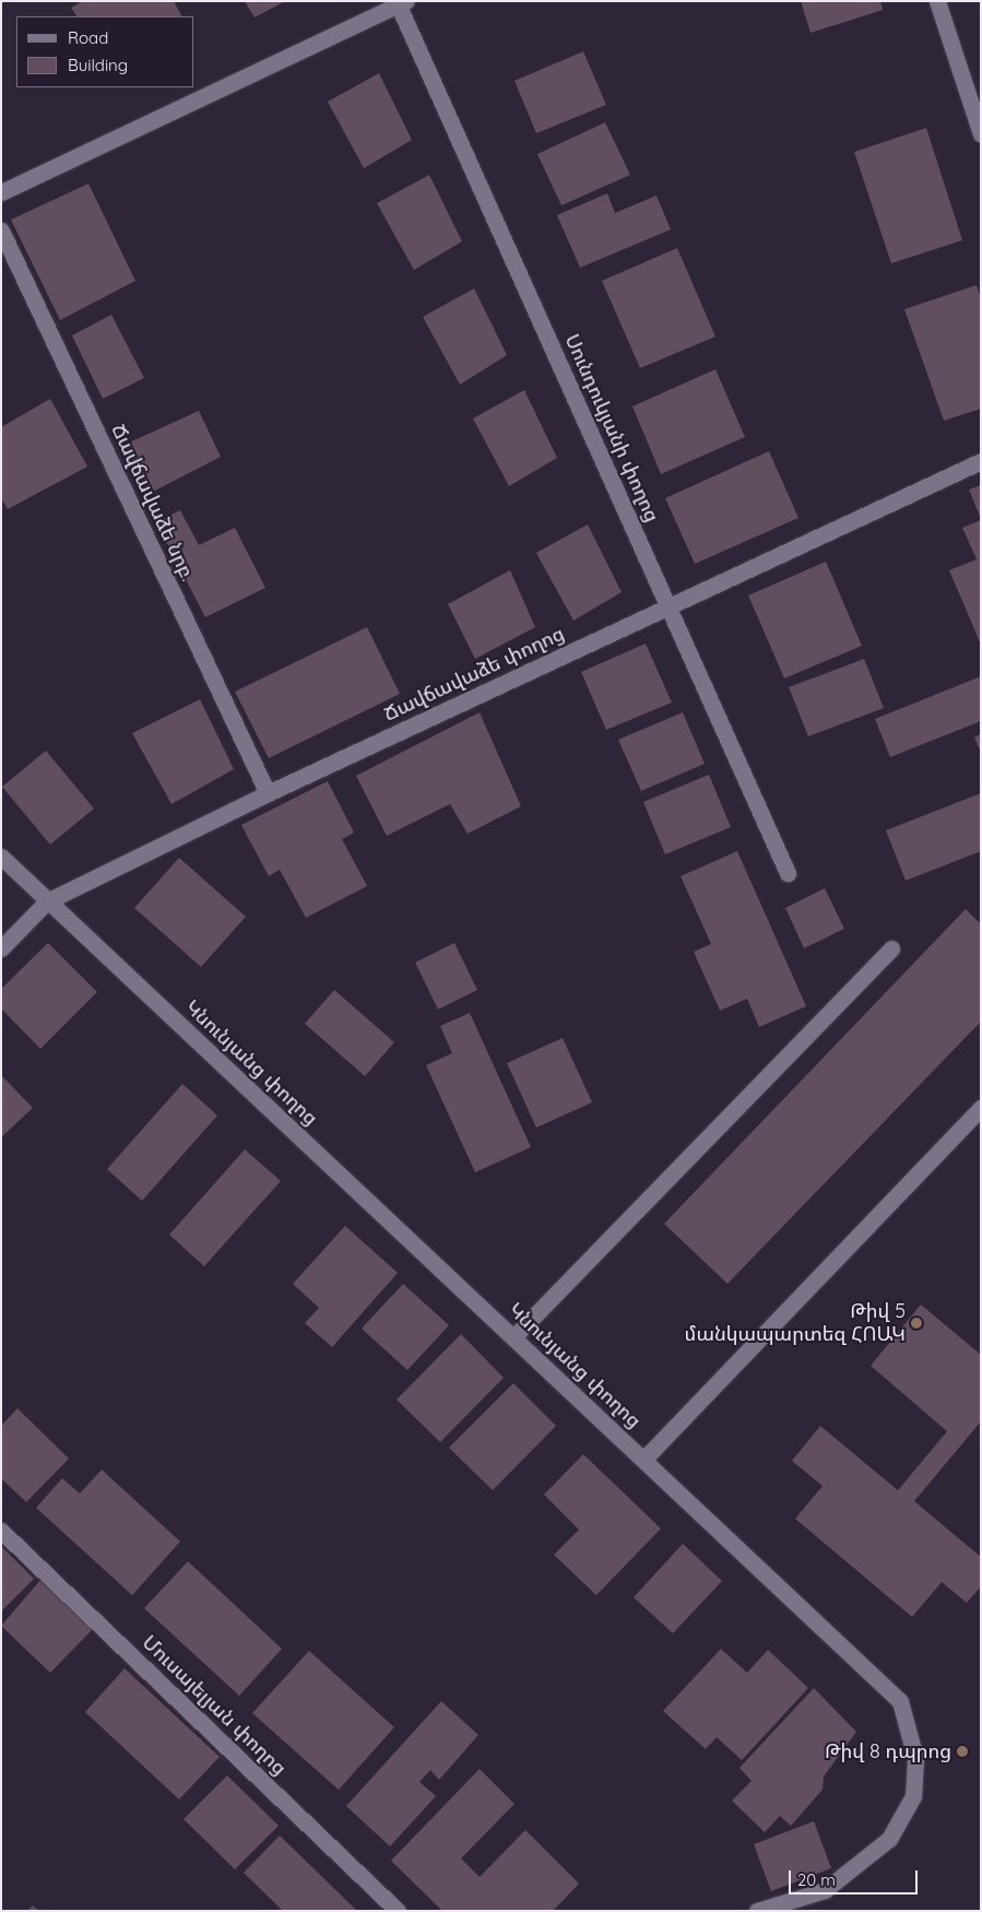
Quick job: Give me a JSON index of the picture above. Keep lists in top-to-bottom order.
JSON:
{
  "streets": {
    "street": [
      "Սունդուկյանի փողոց",
      "Ճավճավաձե նրբ.",
      "Ճավճավաձե փողոց",
      "Կնունյանց փողոց",
      "Մուսայելյան փողոց"
    ]
  },
  "crossings": [
    ["Սունդուկյանի փողոց", "Ճավճավաձե փողոց"],
    ["Ճավճավաձե նրբ.", "Ճավճավաձե փողոց"],
    ["Ճավճավաձե փողոց", "Կնունյանց փողոց"]
  ],
  "places": ["Թիվ 5 մանկապարտեզ ՀՈԱԿ", "Թիվ 8 դպրոց"],
  "legend": ["Road", "Building"],
  "scale_bar": "20 m"
}
